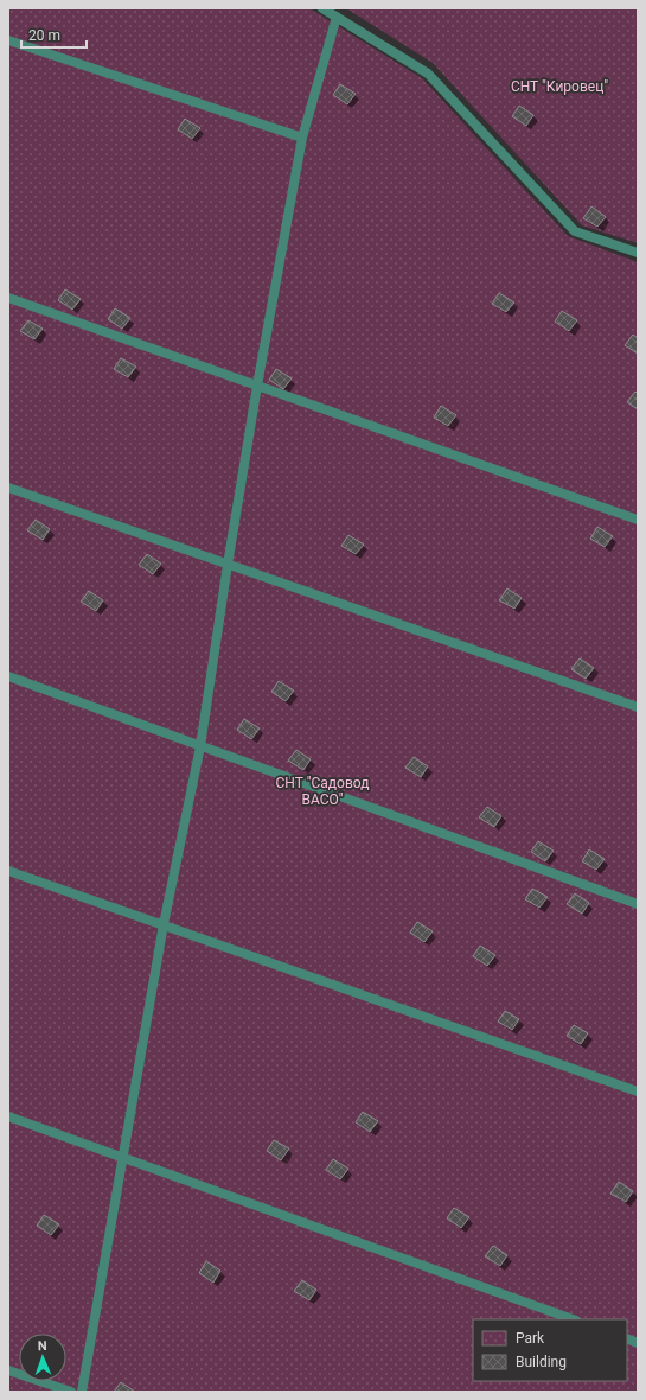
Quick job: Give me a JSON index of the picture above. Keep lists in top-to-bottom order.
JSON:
{
  "parks": ["СНТ \"Кировец\"", "СНТ \"Садовод ВАСО\""],
  "legend": ["Park", "Building"],
  "scale_bar": "20 m",
  "north": "top"
}
